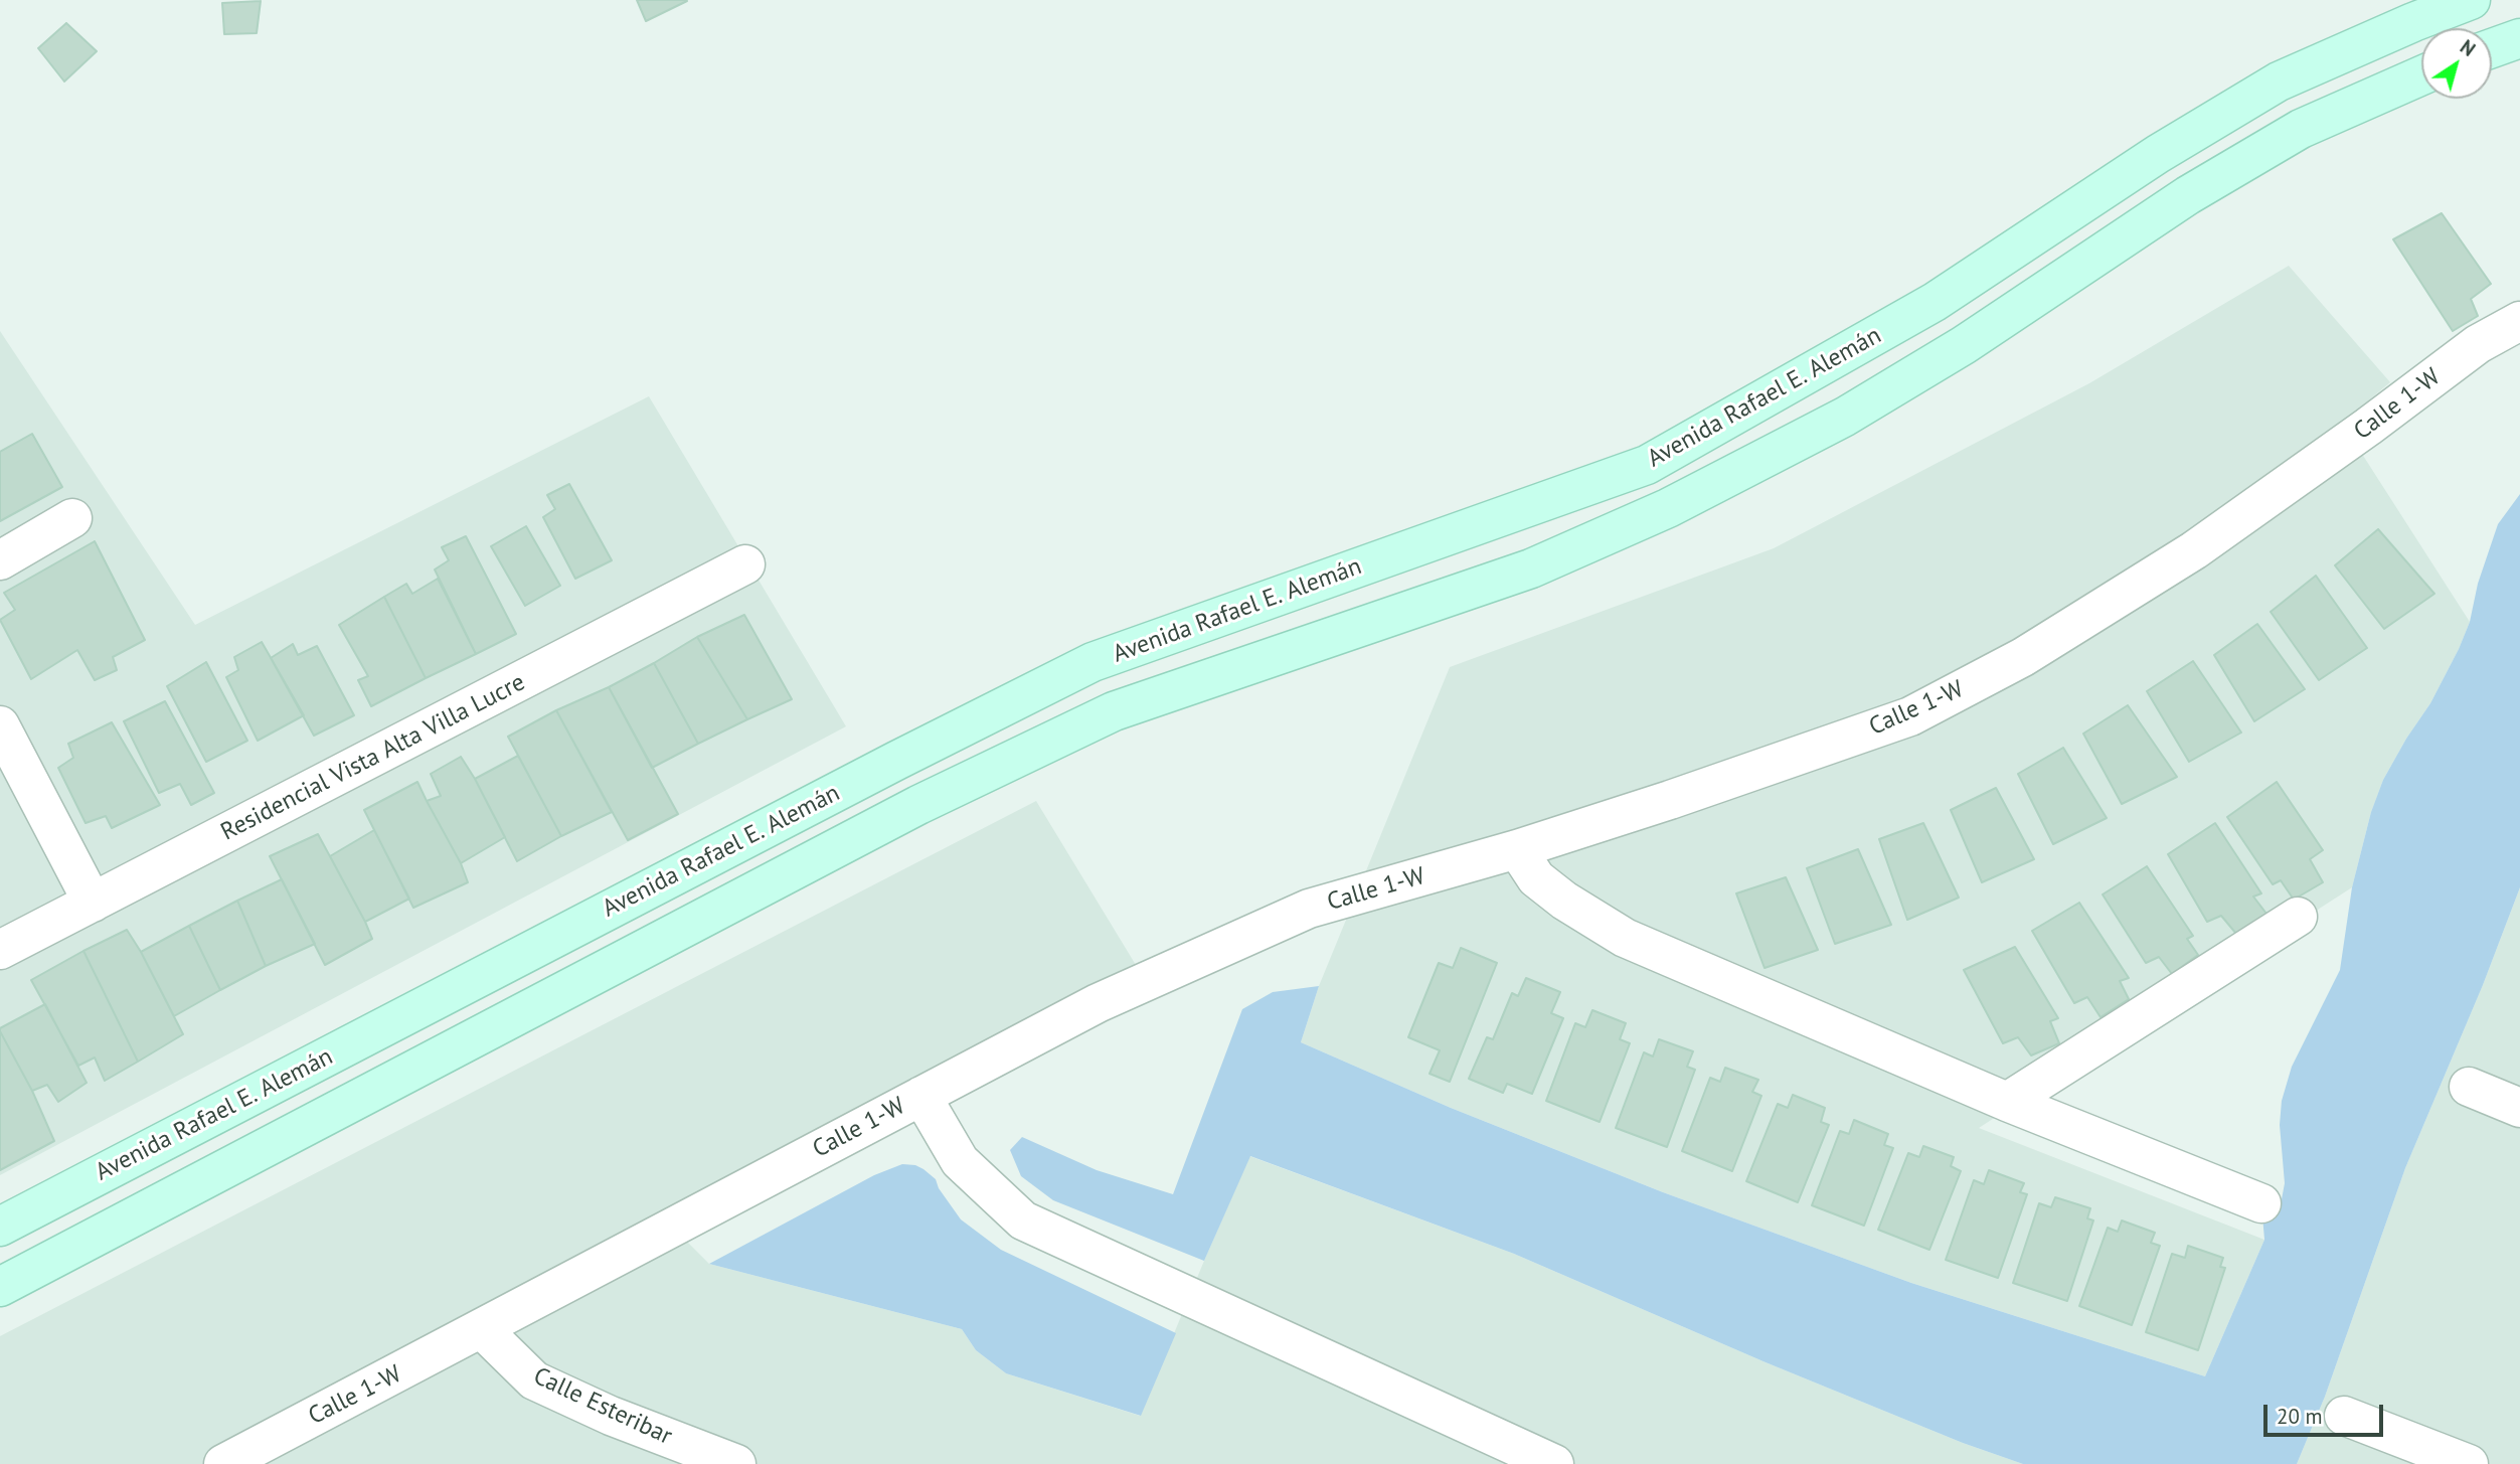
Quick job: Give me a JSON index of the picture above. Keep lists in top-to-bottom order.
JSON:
{
  "streets": {
    "main road": ["Avenida Rafael E. Alemán"],
    "street": ["Calle 1-W", "Residencial Vista Alta Villa Lucre", "Calle Esteribar"]
  },
  "crossings": [
    ["Calle 1-W", "Calle Esteribar"]
  ],
  "scale_bar": "20 m",
  "north": "top right"
}
